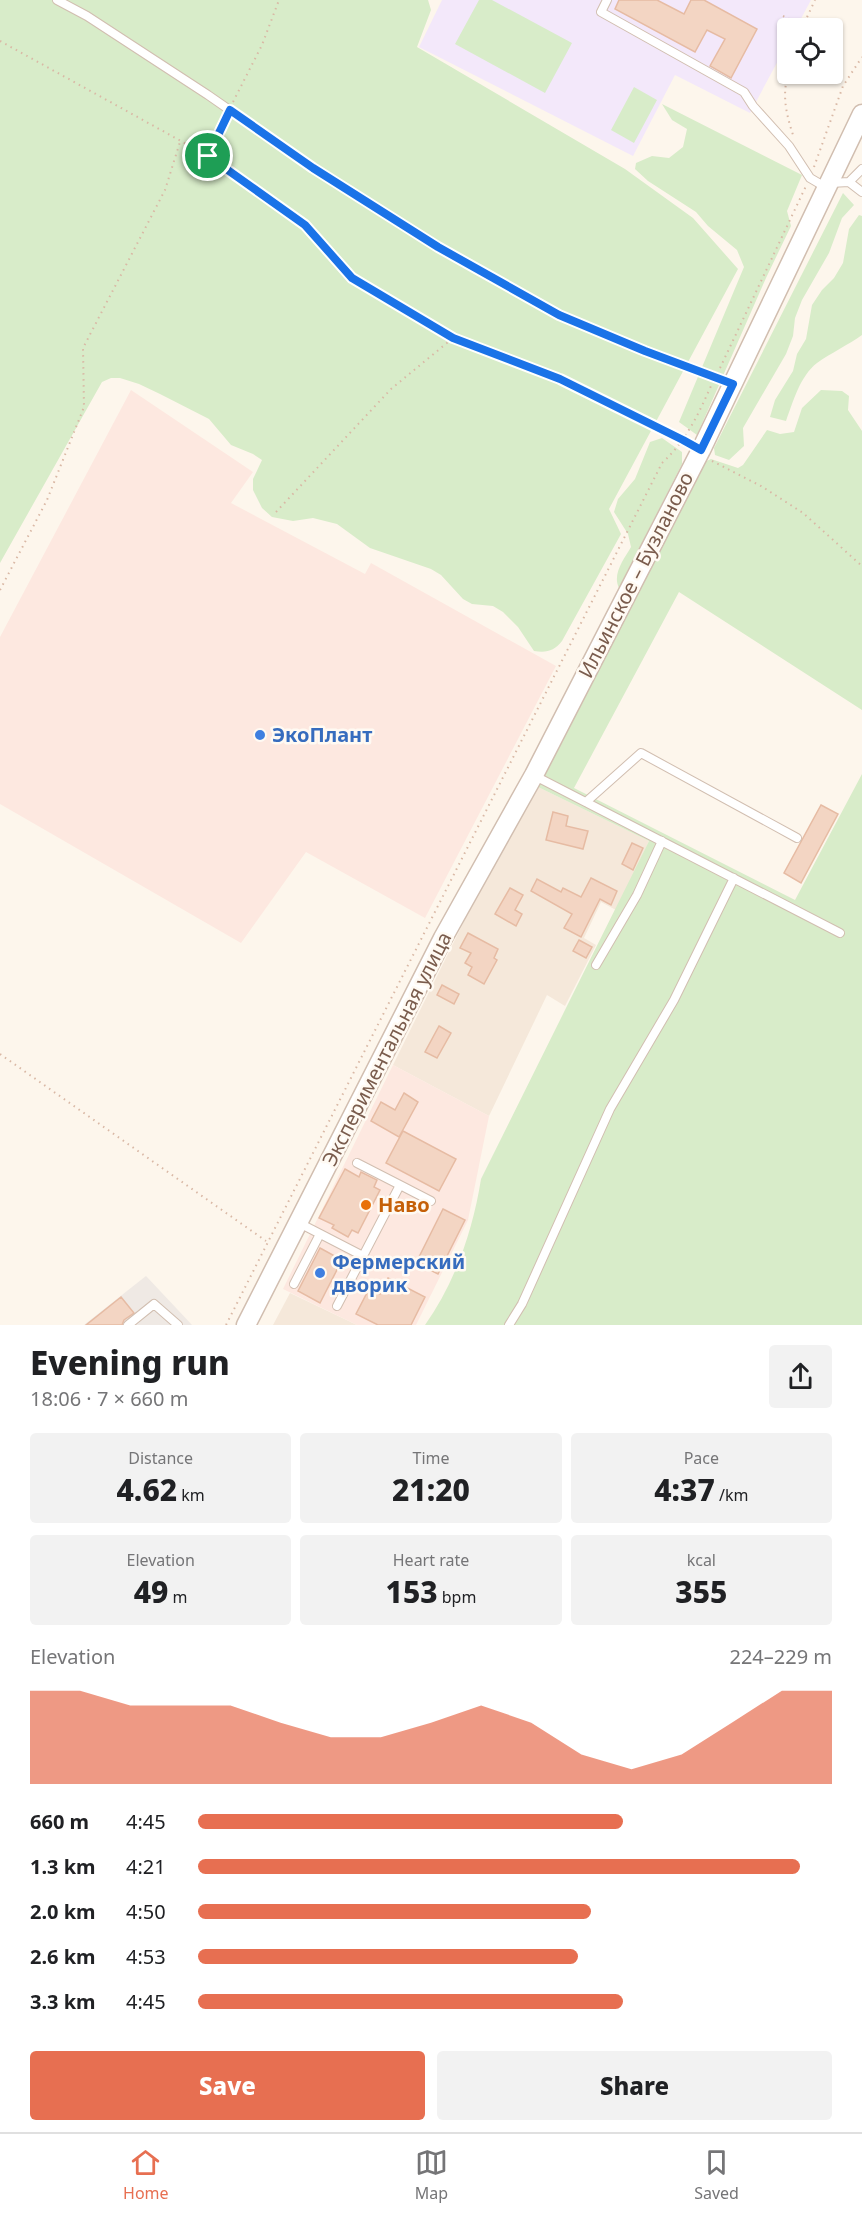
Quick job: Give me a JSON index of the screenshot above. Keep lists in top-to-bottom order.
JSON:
{
  "streets": {
    "street": ["Ильинское – Бузланово", "Экспериментальная улица"]
  },
  "crossings": [
    ["Ильинское – Бузланово", "Экспериментальная улица"]
  ],
  "places": ["ЭкоПлант", "Наво", "Фермерский дворик"],
  "page": {
    "heading": ["Evening run", "18:06 · 7 × 660 m"],
    "stats": [
      ["Distance", "4.62 km"],
      ["Time", "21:20"],
      ["Pace", "4:37 /km"],
      ["Elevation", "49 m"],
      ["Heart rate", "153 bpm"],
      ["kcal", "355"]
    ],
    "chart": ["Elevation", "224–229 m"],
    "list": [
      {
        "name": "660 m",
        "note": "4:45"
      },
      {
        "name": "1.3 km",
        "note": "4:21"
      },
      {
        "name": "2.0 km",
        "note": "4:50"
      },
      {
        "name": "2.6 km",
        "note": "4:53"
      },
      {
        "name": "3.3 km",
        "note": "4:45"
      }
    ],
    "buttons": ["Save", "Share"],
    "tabs": ["Home", "Map", "Saved"]
  }
}
